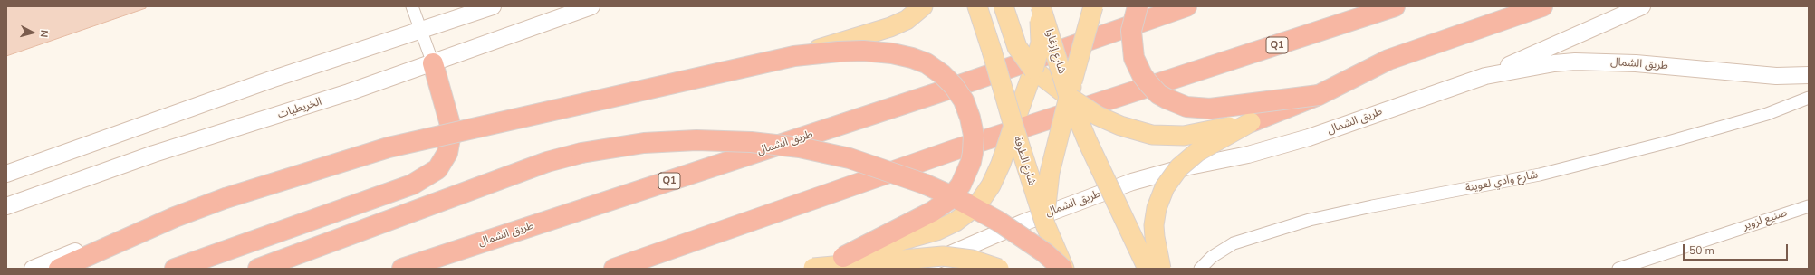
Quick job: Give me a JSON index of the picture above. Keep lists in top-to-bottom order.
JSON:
{
  "streets": {
    "highway": ["Q1", "طريق الشمال"],
    "main road": ["شارع إزغاوا", "الخريطيات", "شارع الطرفة"],
    "street": ["شارع وادي لعوينة", "صنيع لزوير"]
  },
  "scale_bar": "50 m",
  "north": "right"
}
